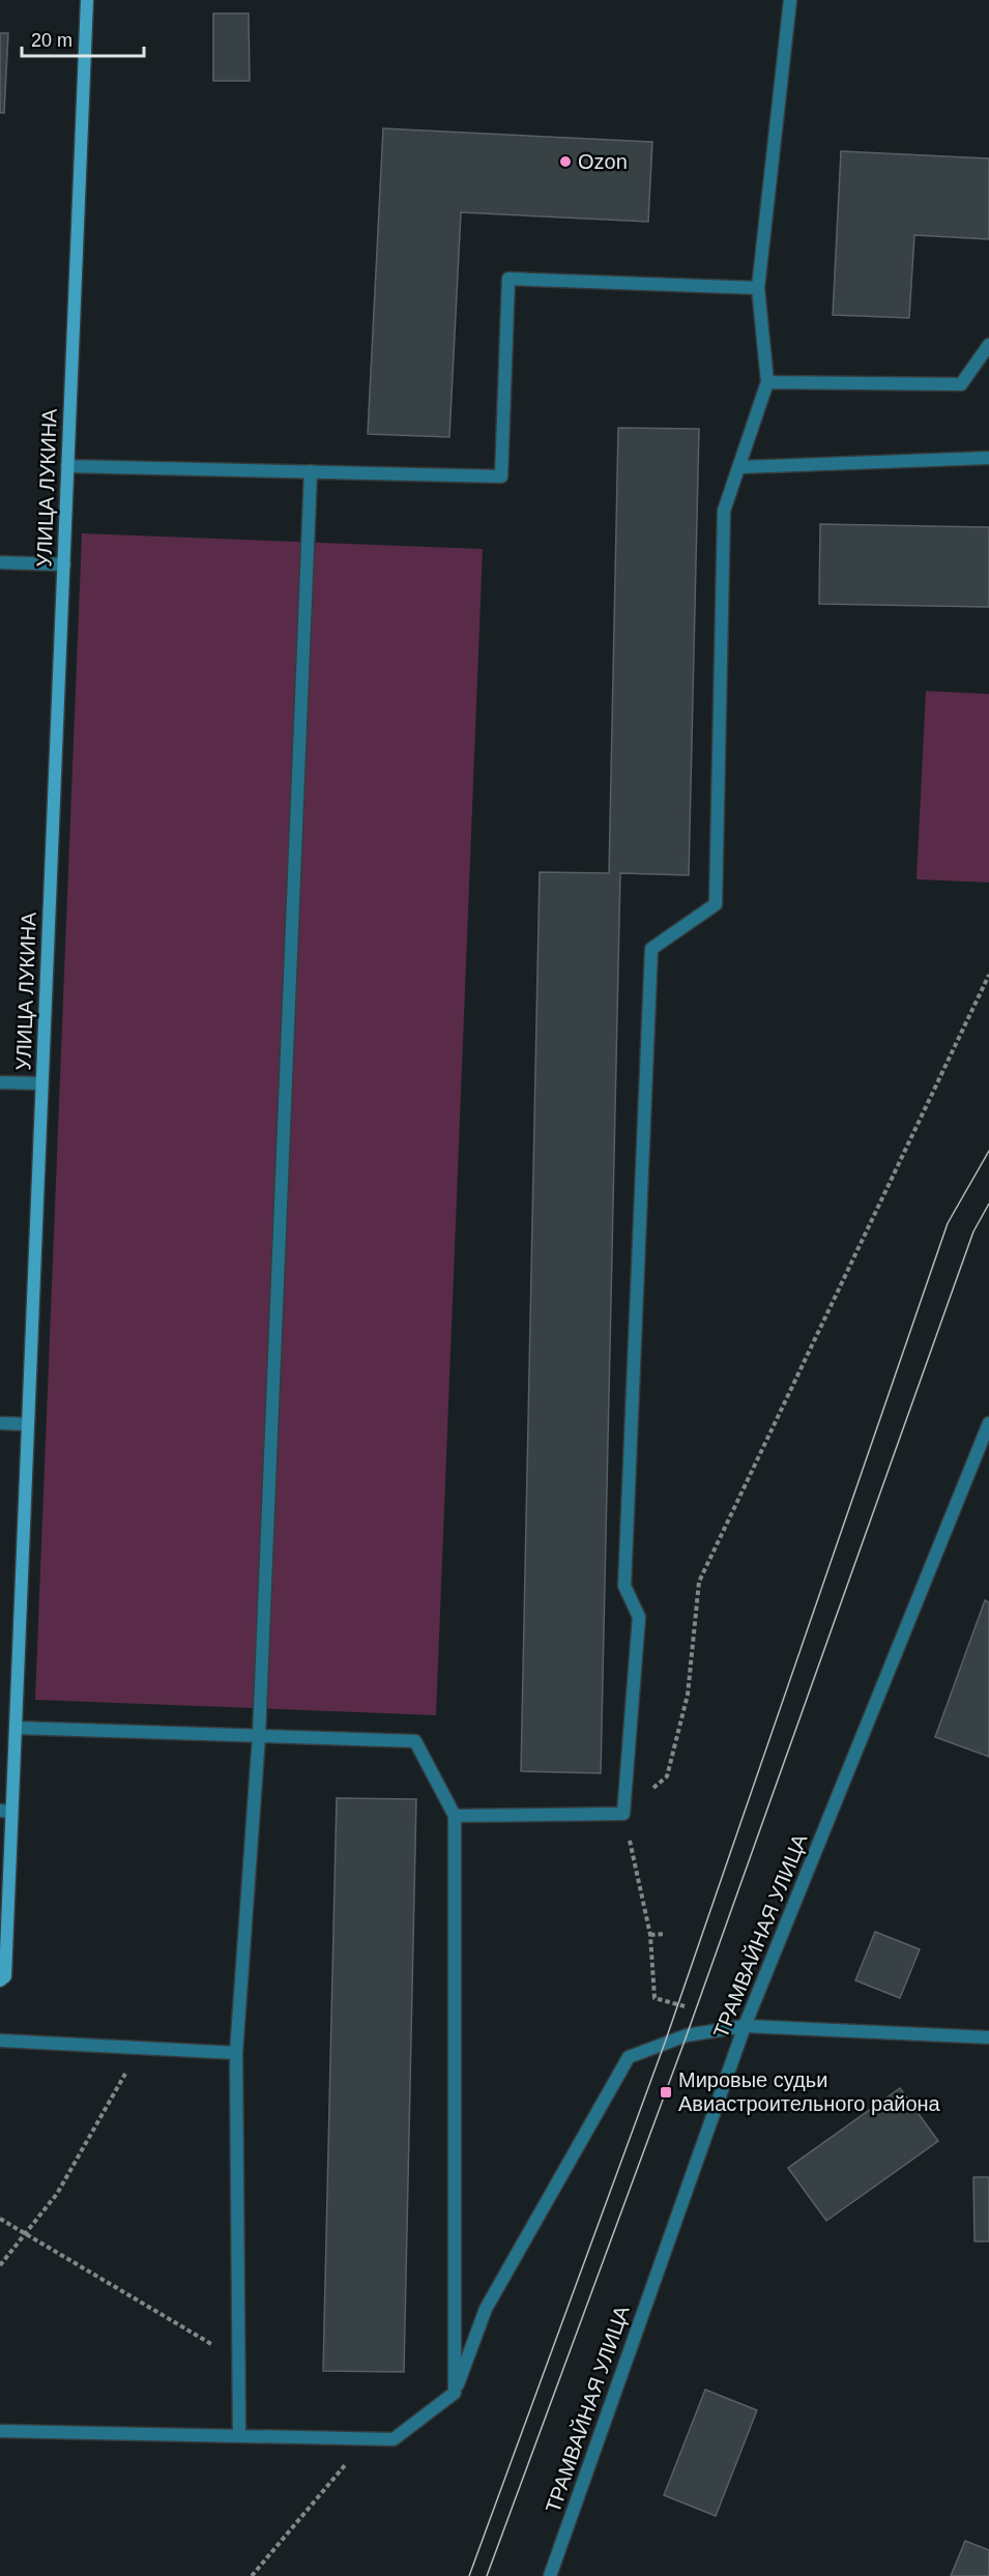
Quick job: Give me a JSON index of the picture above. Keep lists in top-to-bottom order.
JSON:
{
  "streets": {
    "street": ["УЛИЦА ЛУКИНА", "ТРАМВАЙНАЯ УЛИЦА"]
  },
  "places": {
    "other": ["Ozon"],
    "transit": ["Мировые судьи Авиастроительного района"]
  },
  "scale_bar": "20 m"
}
